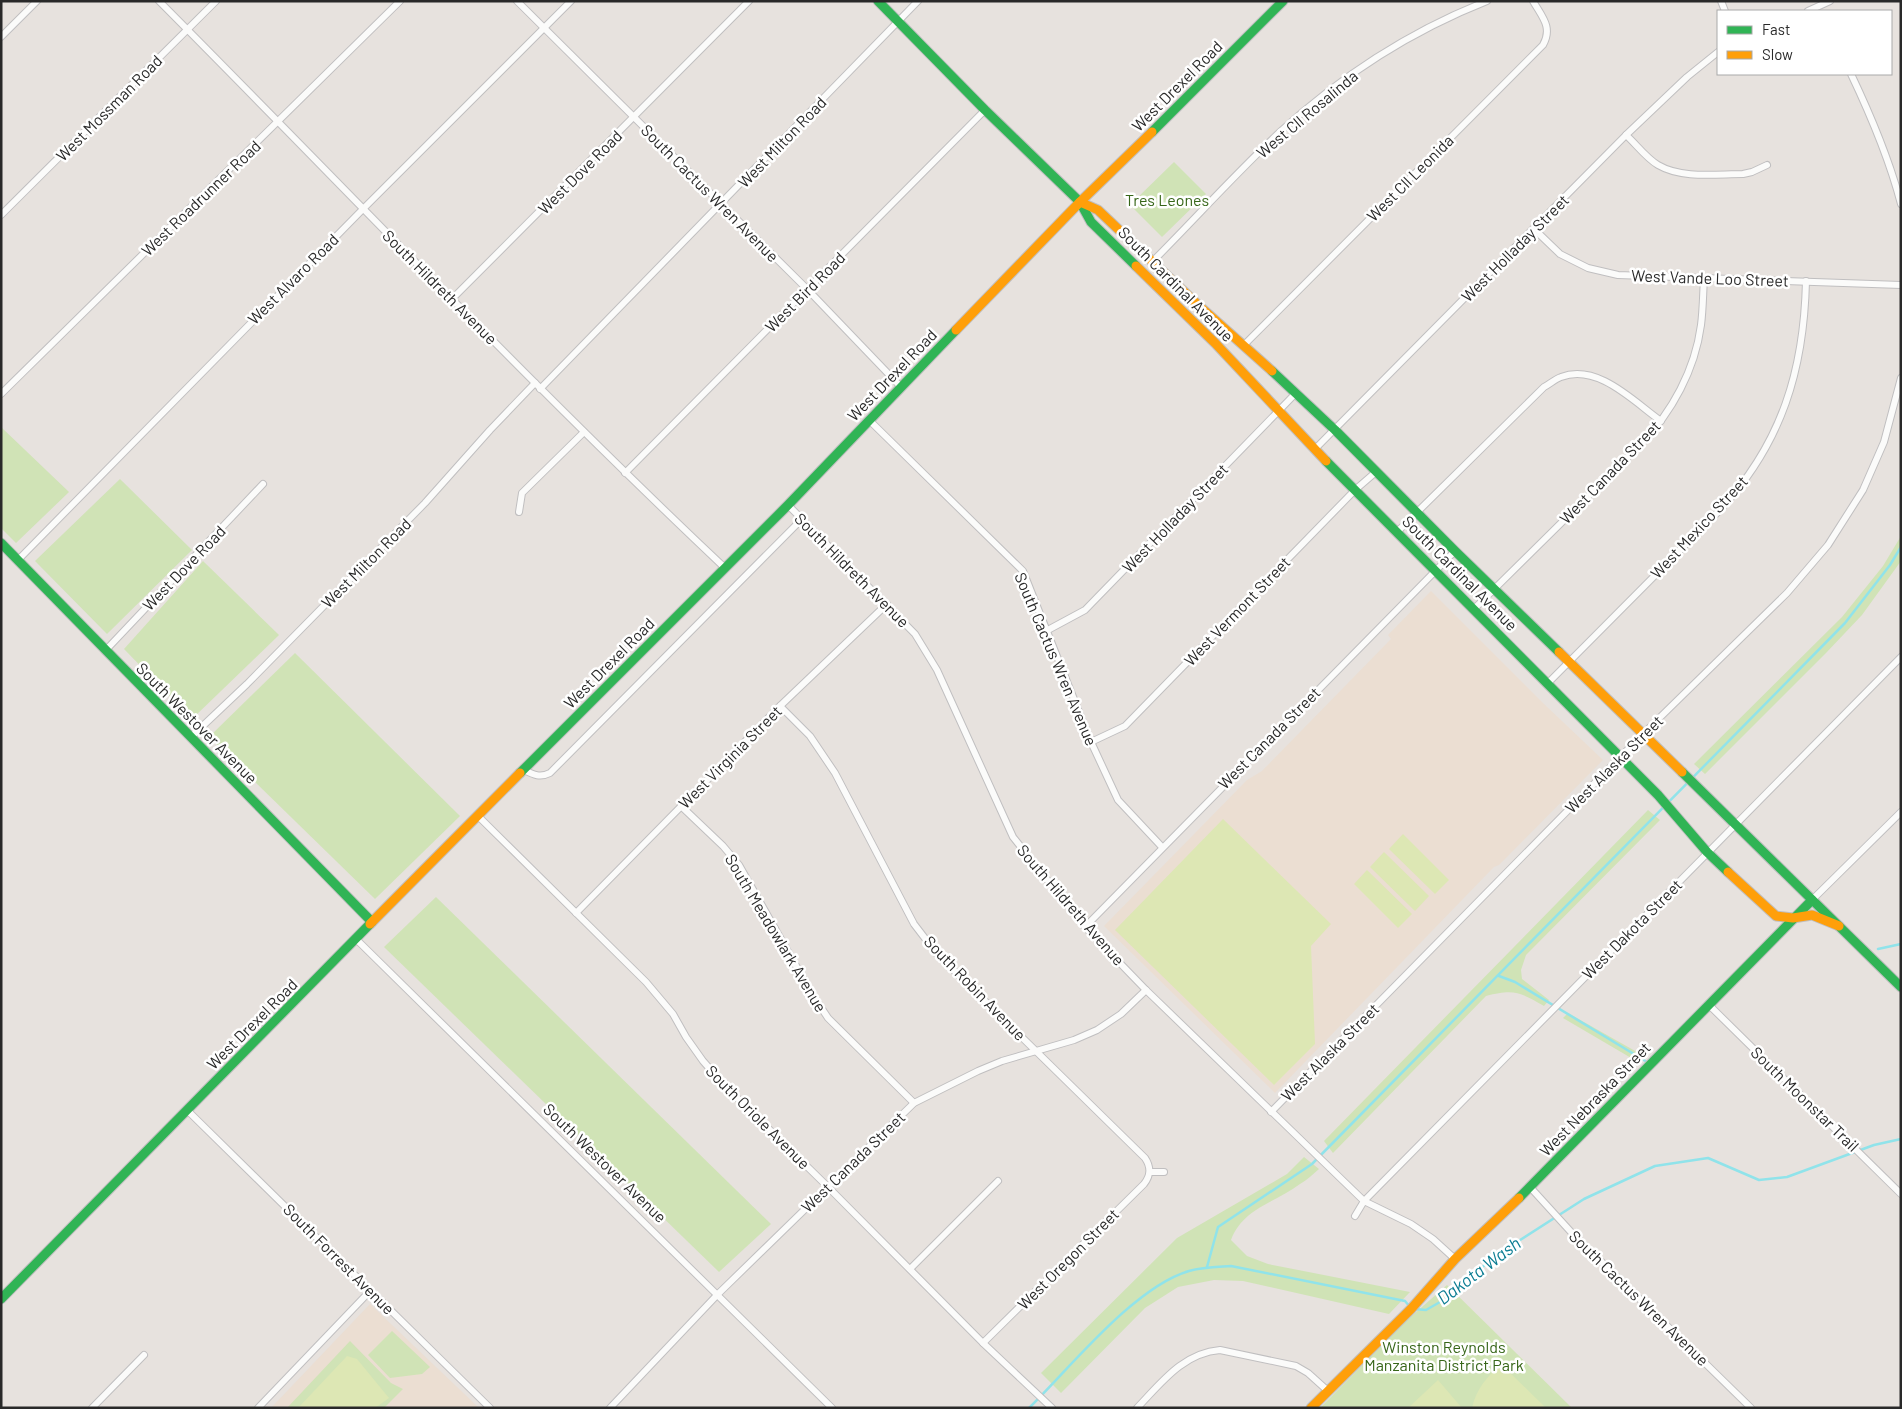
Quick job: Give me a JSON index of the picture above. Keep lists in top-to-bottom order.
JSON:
{
  "streets": {
    "street": [
      "West Drexel Road",
      "West Mossman Road",
      "West Cll Rosalinda",
      "West Milton Road",
      "West Dove Road",
      "West Cll Leonida",
      "South Cactus Wren Avenue",
      "West Roadrunner Road",
      "West Holladay Street",
      "West Vande Loo Street",
      "West Alvaro Road",
      "South Cardinal Avenue",
      "South Hildreth Avenue",
      "West Bird Road",
      "West Canada Street",
      "West Mexico Street",
      "West Vermont Street",
      "South Westover Avenue",
      "West Virginia Street",
      "West Alaska Street",
      "West Dakota Street",
      "South Meadowlark Avenue",
      "South Robin Avenue",
      "West Nebraska Street",
      "South Moonstar Trail",
      "South Oriole Avenue",
      "South Forrest Avenue",
      "West Oregon Street"
    ]
  },
  "crossings": [
    ["West Drexel Road", "South Cactus Wren Avenue"],
    ["West Drexel Road", "South Cardinal Avenue"],
    ["West Drexel Road", "South Hildreth Avenue"],
    ["West Drexel Road", "South Westover Avenue"],
    ["West Drexel Road", "South Oriole Avenue"],
    ["West Drexel Road", "South Forrest Avenue"],
    ["West Mossman Road", "South Hildreth Avenue"],
    ["West Cll Rosalinda", "South Cardinal Avenue"],
    ["West Milton Road", "South Cactus Wren Avenue"],
    ["West Milton Road", "South Cardinal Avenue"],
    ["West Milton Road", "South Hildreth Avenue"],
    ["West Milton Road", "South Westover Avenue"],
    ["West Dove Road", "South Cactus Wren Avenue"],
    ["West Dove Road", "South Hildreth Avenue"],
    ["West Dove Road", "South Westover Avenue"],
    ["West Cll Leonida", "South Cardinal Avenue"],
    ["South Cactus Wren Avenue", "West Holladay Street"],
    ["South Cactus Wren Avenue", "West Alvaro Road"],
    ["South Cactus Wren Avenue", "West Bird Road"],
    ["South Cactus Wren Avenue", "West Canada Street"],
    ["South Cactus Wren Avenue", "West Vermont Street"],
    ["South Cactus Wren Avenue", "West Nebraska Street"],
    ["West Roadrunner Road", "South Hildreth Avenue"],
    ["West Holladay Street", "West Vande Loo Street"],
    ["West Holladay Street", "South Cardinal Avenue"],
    ["West Vande Loo Street", "West Canada Street"],
    ["West Vande Loo Street", "West Mexico Street"],
    ["West Alvaro Road", "South Hildreth Avenue"],
    ["West Alvaro Road", "South Westover Avenue"],
    ["South Cardinal Avenue", "West Bird Road"],
    ["South Cardinal Avenue", "West Canada Street"],
    ["South Cardinal Avenue", "West Mexico Street"],
    ["South Cardinal Avenue", "West Vermont Street"],
    ["South Cardinal Avenue", "West Alaska Street"],
    ["South Cardinal Avenue", "West Dakota Street"],
    ["South Cardinal Avenue", "West Nebraska Street"],
    ["South Hildreth Avenue", "West Bird Road"],
    ["South Hildreth Avenue", "West Canada Street"],
    ["South Hildreth Avenue", "West Virginia Street"],
    ["South Hildreth Avenue", "West Alaska Street"],
    ["South Hildreth Avenue", "West Dakota Street"],
    ["South Hildreth Avenue", "West Nebraska Street"],
    ["West Canada Street", "South Westover Avenue"],
    ["West Canada Street", "South Meadowlark Avenue"],
    ["West Canada Street", "South Robin Avenue"],
    ["West Canada Street", "South Oriole Avenue"],
    ["West Virginia Street", "South Meadowlark Avenue"],
    ["West Virginia Street", "South Robin Avenue"],
    ["West Virginia Street", "South Oriole Avenue"],
    ["South Robin Avenue", "West Oregon Street"],
    ["West Nebraska Street", "South Moonstar Trail"],
    ["South Oriole Avenue", "West Oregon Street"]
  ],
  "water": ["Dakota Wash"],
  "parks": ["Tres Leones", "Winston Reynolds Manzanita District Park"],
  "legend": ["Fast", "Slow"]
}
